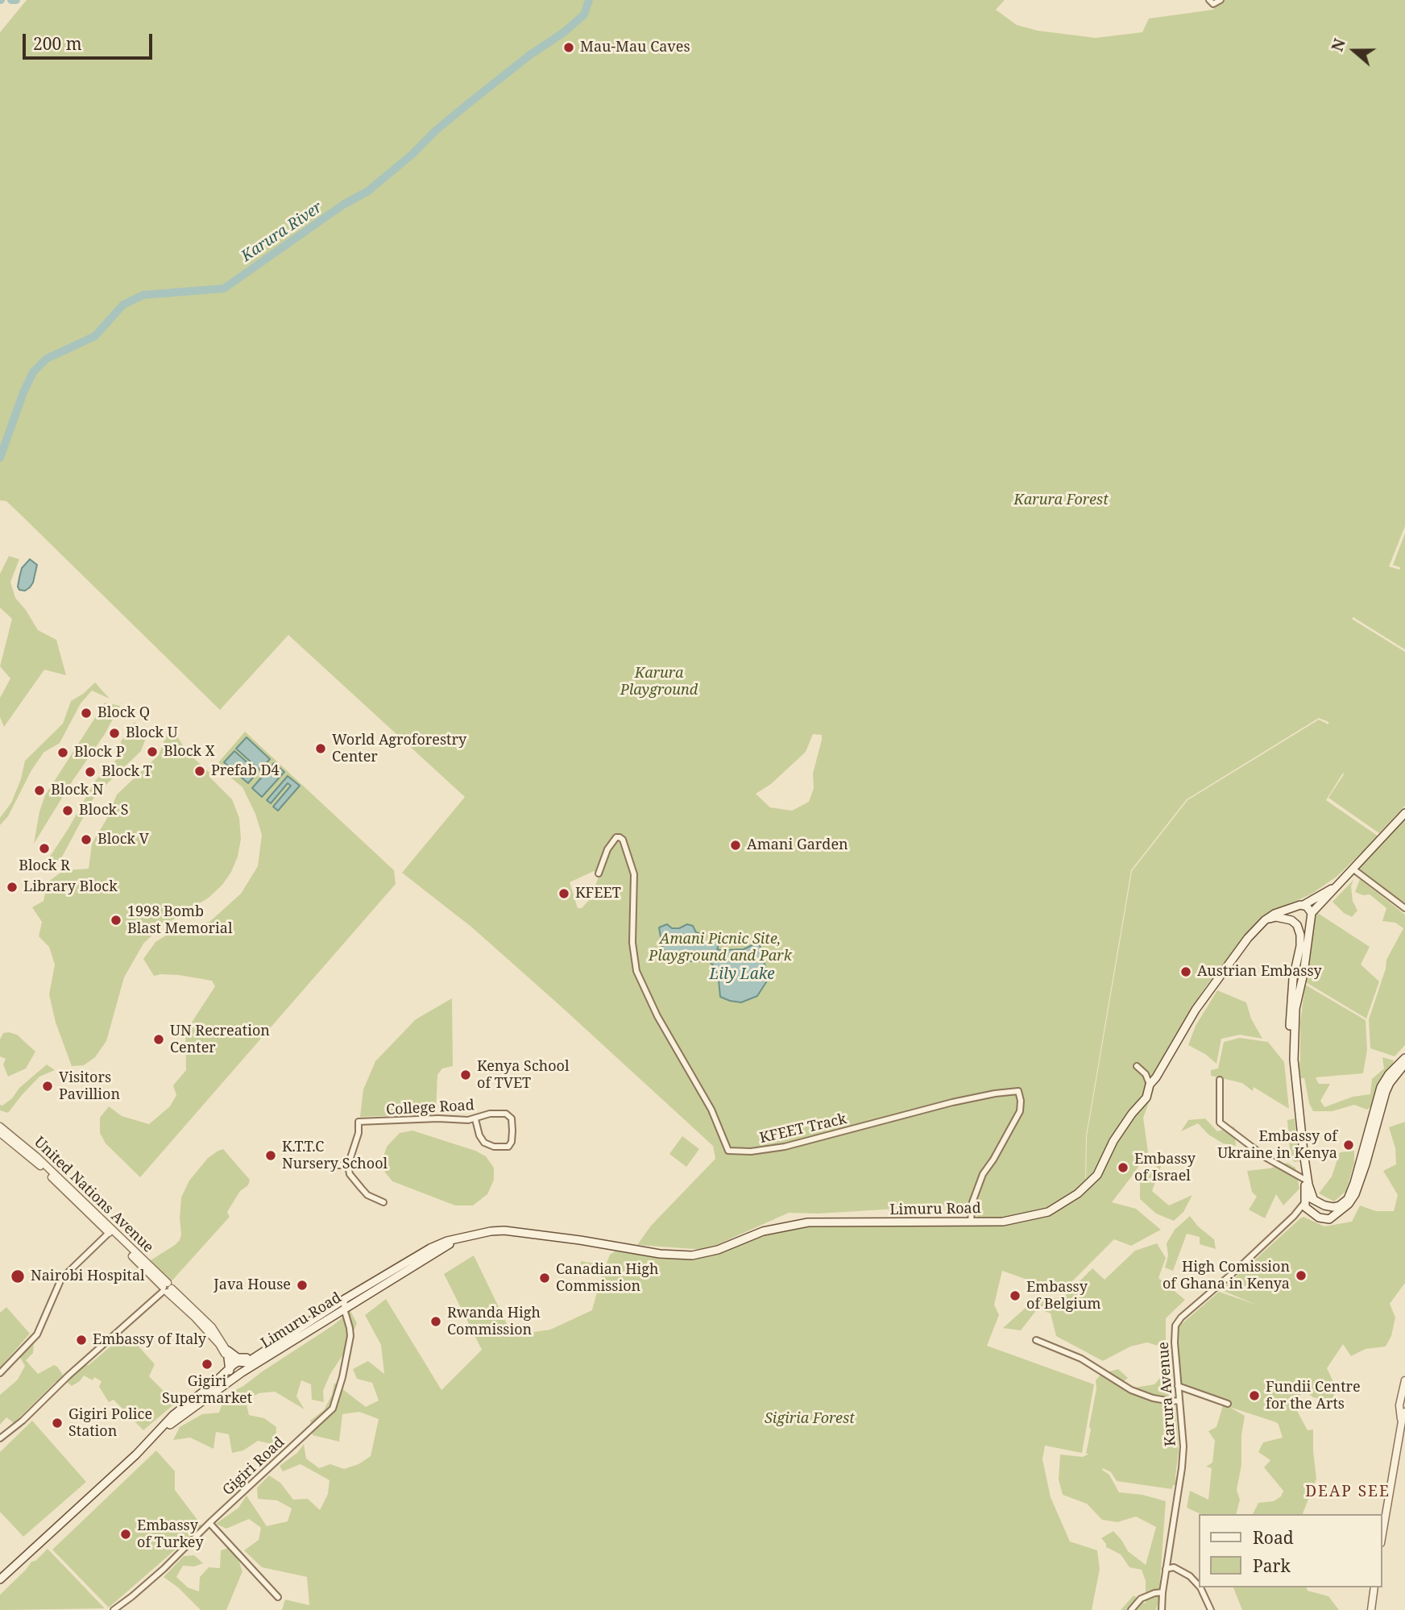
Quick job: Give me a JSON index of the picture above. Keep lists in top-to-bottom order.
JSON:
{
  "streets": {
    "main road": ["Limuru Road"],
    "street": [
      "College Road",
      "KFEET Track",
      "United Nations Avenue",
      "Karura Avenue",
      "Gigiri Road"
    ]
  },
  "crossings": [
    ["KFEET Track", "Limuru Road"],
    ["United Nations Avenue", "Limuru Road"],
    ["Limuru Road", "Gigiri Road"]
  ],
  "districts": ["DEAP SEE"],
  "water": ["Karura River", "Lily Lake"],
  "parks": [
    "Karura Forest",
    "Karura Playground",
    "Amani Picnic Site, Playground and Park",
    "Sigiria Forest"
  ],
  "places": [
    "Mau-Mau Caves",
    "Block Q",
    "Block U",
    "World Agroforestry Center",
    "Block X",
    "Block P",
    "Prefab D4",
    "Block T",
    "Block N",
    "Block S",
    "Block V",
    "Amani Garden",
    "Block R",
    "Library Block",
    "KFEET",
    "1998 Bomb Blast Memorial",
    "Austrian Embassy",
    "UN Recreation Center",
    "Kenya School of TVET",
    "Visitors Pavillion",
    "Embassy of Ukraine in Kenya",
    "K.T.T.C Nursery School",
    "Embassy of Israel",
    "High Comission of Ghana in Kenya",
    "Nairobi Hospital",
    "Canadian High Commission",
    "Java House",
    "Embassy of Belgium",
    "Rwanda High Commission",
    "Embassy of Italy",
    "Gigiri Supermarket",
    "Fundii Centre for the Arts",
    "Gigiri Police Station",
    "Embassy of Turkey"
  ],
  "legend": ["Road", "Park"],
  "scale_bar": "200 m",
  "north": "left"
}
